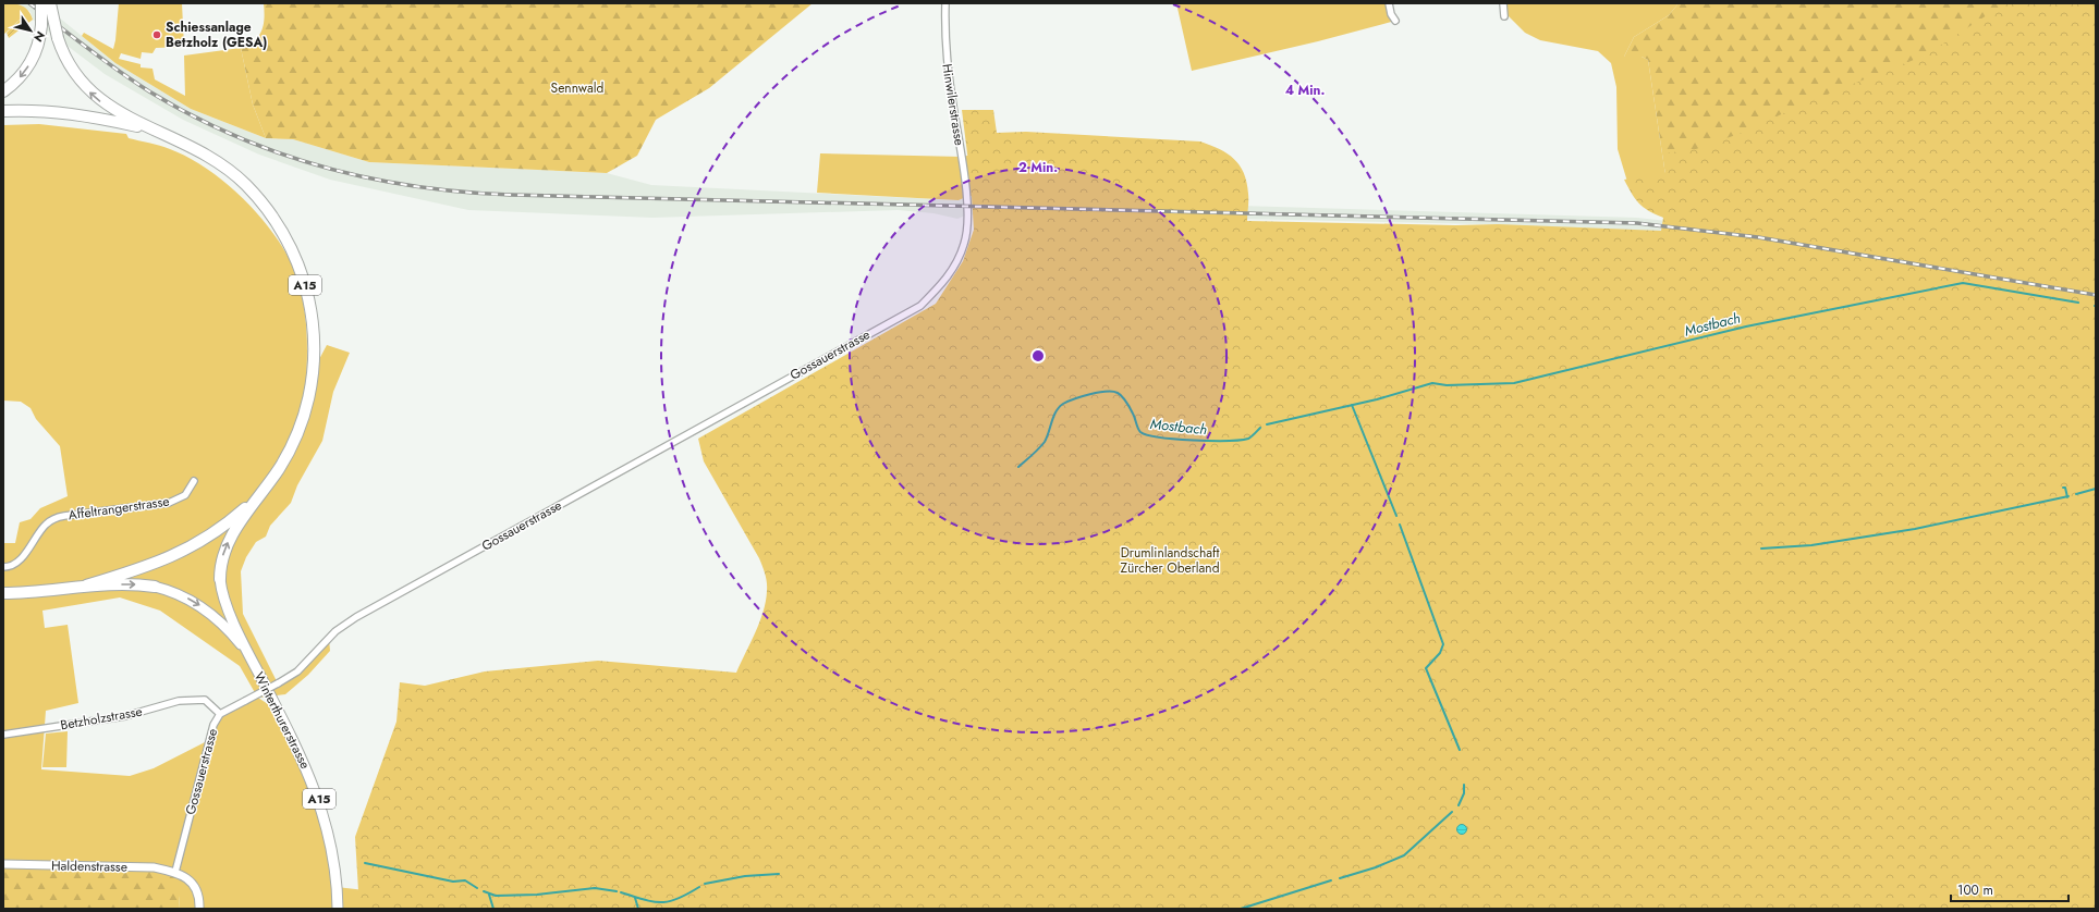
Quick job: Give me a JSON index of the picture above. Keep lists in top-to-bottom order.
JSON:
{
  "streets": {
    "highway": ["A15", "Winterthurerstrasse"],
    "street": [
      "Hinwilerstrasse",
      "Gossauerstrasse",
      "Affeltrangerstrasse",
      "Betzholzstrasse",
      "Haldenstrasse"
    ]
  },
  "crossings": [
    ["Hinwilerstrasse", "Gossauerstrasse"],
    ["A15", "Winterthurerstrasse"],
    ["Gossauerstrasse", "Betzholzstrasse"],
    ["Gossauerstrasse", "Haldenstrasse"]
  ],
  "water": ["Mostbach"],
  "parks": ["Sennwald", "Drumlinlandschaft Zürcher Oberland"],
  "places": ["Schiessanlage Betzholz (GESA)"],
  "scale_bar": "100 m",
  "north": "bottom right",
  "rings": ["4 Min.", "2 Min."]
}
